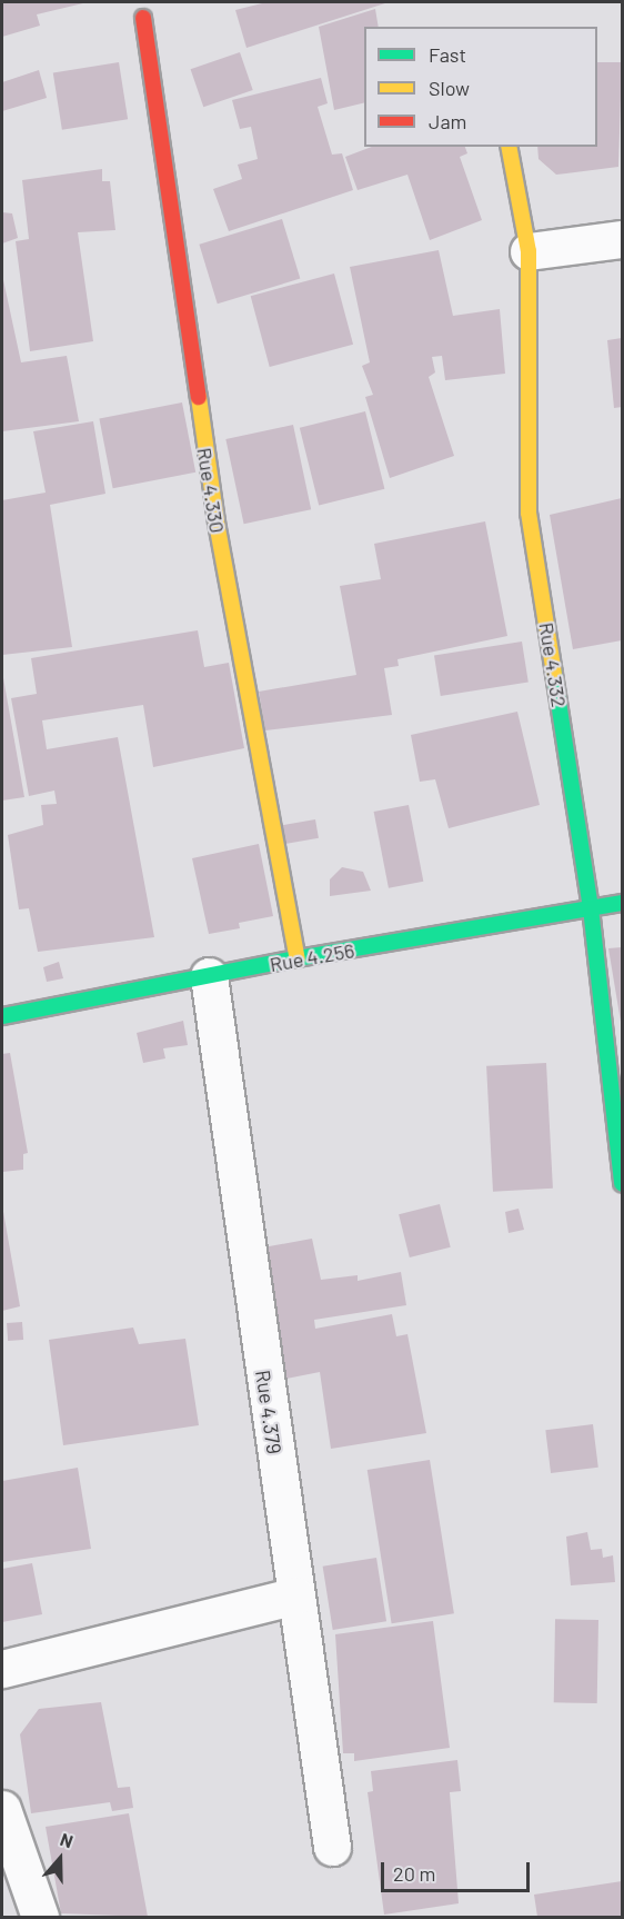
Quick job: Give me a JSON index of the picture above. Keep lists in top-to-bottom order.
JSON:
{
  "streets": {
    "street": [
      "Rue 4.330",
      "Rue 4.332",
      "Rue 4.256",
      "Rue 4.379"
    ]
  },
  "crossings": [
    ["Rue 4.330", "Rue 4.256"],
    ["Rue 4.332", "Rue 4.256"],
    ["Rue 4.256", "Rue 4.379"]
  ],
  "legend": ["Fast", "Slow", "Jam"],
  "scale_bar": "20 m",
  "north": "top"
}
